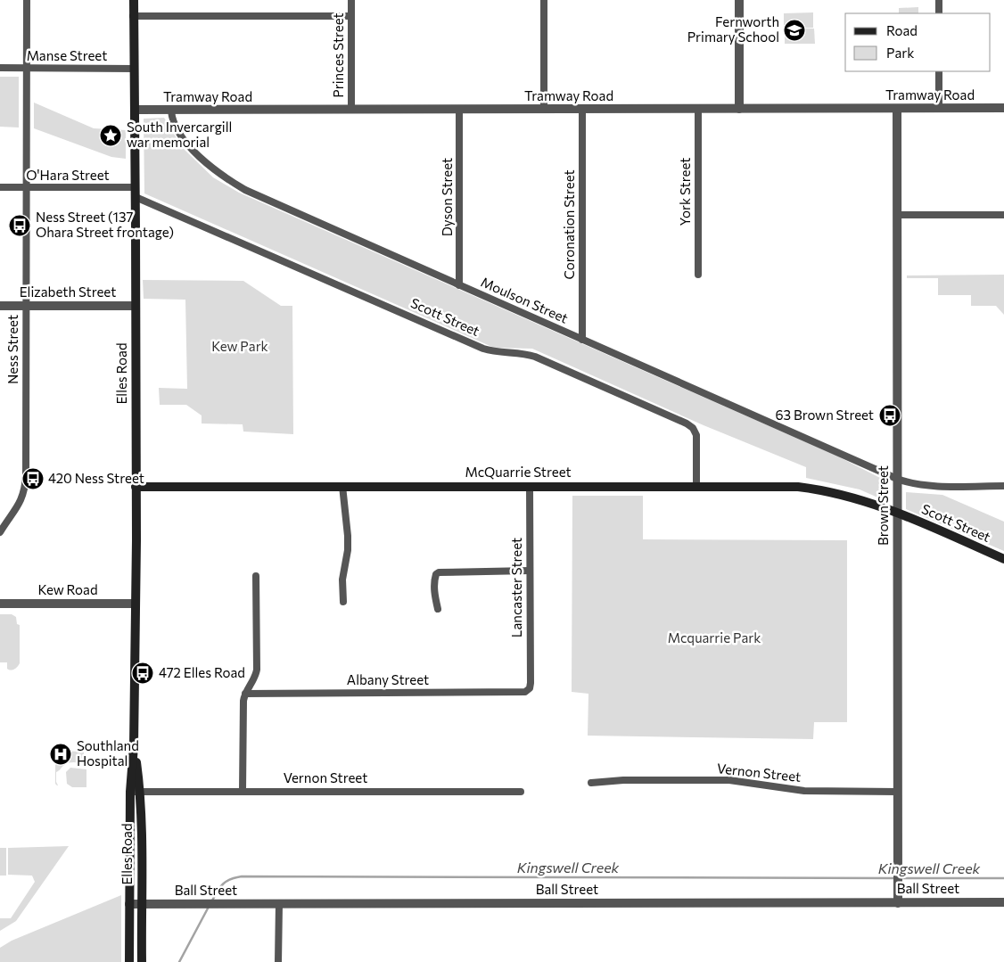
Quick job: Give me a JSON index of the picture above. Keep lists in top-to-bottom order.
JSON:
{
  "streets": {
    "main road": ["Scott Street", "Elles Road", "McQuarrie Street"],
    "street": [
      "Princes Street",
      "Manse Street",
      "Tramway Road",
      "O'Hara Street",
      "York Street",
      "Dyson Street",
      "Coronation Street",
      "Elizabeth Street",
      "Moulson Street",
      "Ness Street",
      "Brown Street",
      "Lancaster Street",
      "Kew Road",
      "Albany Street",
      "Vernon Street",
      "Ball Street"
    ]
  },
  "crossings": [
    ["Princes Street", "Tramway Road"],
    ["Manse Street", "Ness Street"],
    ["Manse Street", "Elles Road"],
    ["Tramway Road", "York Street"],
    ["Tramway Road", "Dyson Street"],
    ["Tramway Road", "Coronation Street"],
    ["Tramway Road", "Moulson Street"],
    ["Tramway Road", "Elles Road"],
    ["Tramway Road", "Brown Street"],
    ["O'Hara Street", "Scott Street"],
    ["O'Hara Street", "Ness Street"],
    ["O'Hara Street", "Elles Road"],
    ["Dyson Street", "Moulson Street"],
    ["Coronation Street", "Moulson Street"],
    ["Elizabeth Street", "Ness Street"],
    ["Elizabeth Street", "Elles Road"],
    ["Moulson Street", "Brown Street"],
    ["Scott Street", "Elles Road"],
    ["Scott Street", "McQuarrie Street"],
    ["Scott Street", "Brown Street"],
    ["Elles Road", "McQuarrie Street"],
    ["Elles Road", "Kew Road"],
    ["Elles Road", "Vernon Street"],
    ["Elles Road", "Ball Street"],
    ["McQuarrie Street", "Brown Street"],
    ["McQuarrie Street", "Lancaster Street"],
    ["Brown Street", "Vernon Street"],
    ["Brown Street", "Ball Street"],
    ["Lancaster Street", "Albany Street"]
  ],
  "water": ["Kingswell Creek"],
  "parks": ["Kew Park", "Mcquarrie Park"],
  "places": {
    "school or university": ["Fernworth Primary School"],
    "place": ["South Invercargill war memorial"],
    "bus stop": [
      "Ness Street (137 Ohara Street frontage)",
      "63 Brown Street",
      "420 Ness Street",
      "472 Elles Road"
    ],
    "hospital": ["Southland Hospital"]
  },
  "legend": ["Road", "Park"]
}
